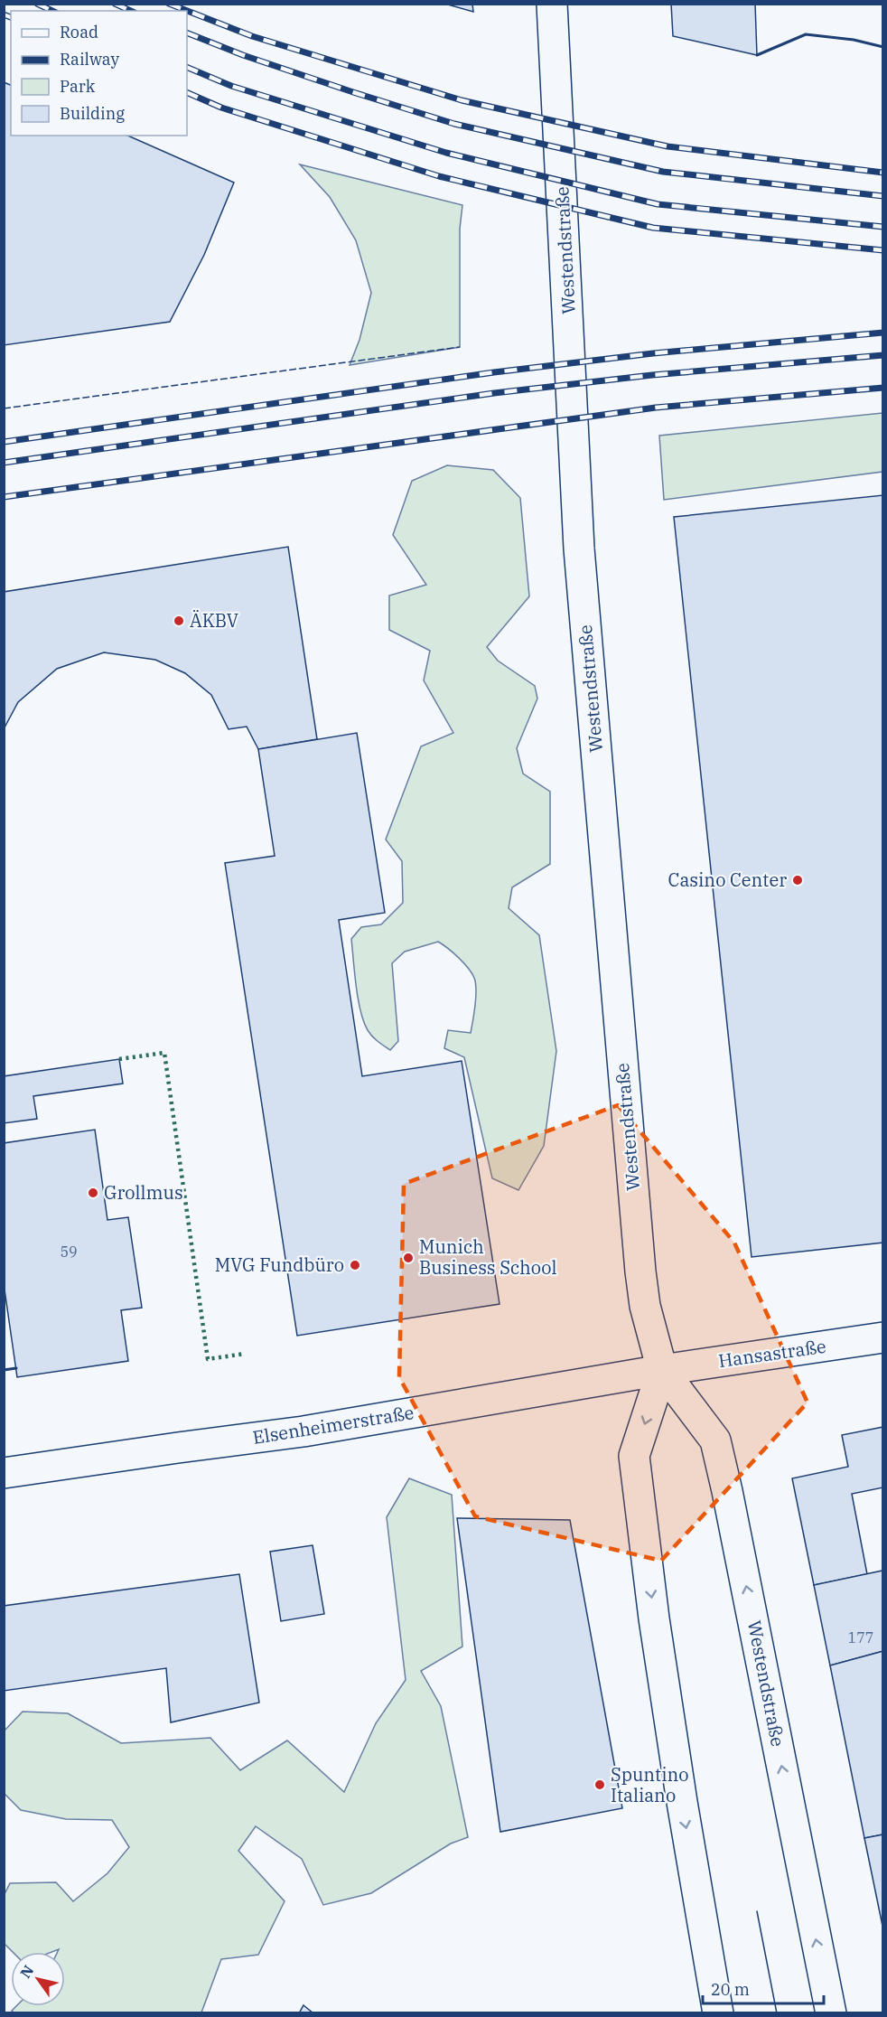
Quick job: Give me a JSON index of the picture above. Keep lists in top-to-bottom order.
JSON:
{
  "streets": {
    "main road": ["Westendstraße", "Hansastraße", "Elsenheimerstraße"]
  },
  "crossings": [
    ["Westendstraße", "Hansastraße"],
    ["Westendstraße", "Elsenheimerstraße"],
    ["Hansastraße", "Elsenheimerstraße"]
  ],
  "places": [
    "ÄKBV",
    "Casino Center",
    "Grollmus",
    "Munich Business School",
    "MVG Fundbüro",
    "Spuntino Italiano"
  ],
  "house_numbers": ["59", "177"],
  "legend": [
    "Road",
    "Railway",
    "Park",
    "Building"
  ],
  "scale_bar": "20 m",
  "north": "top left"
}
